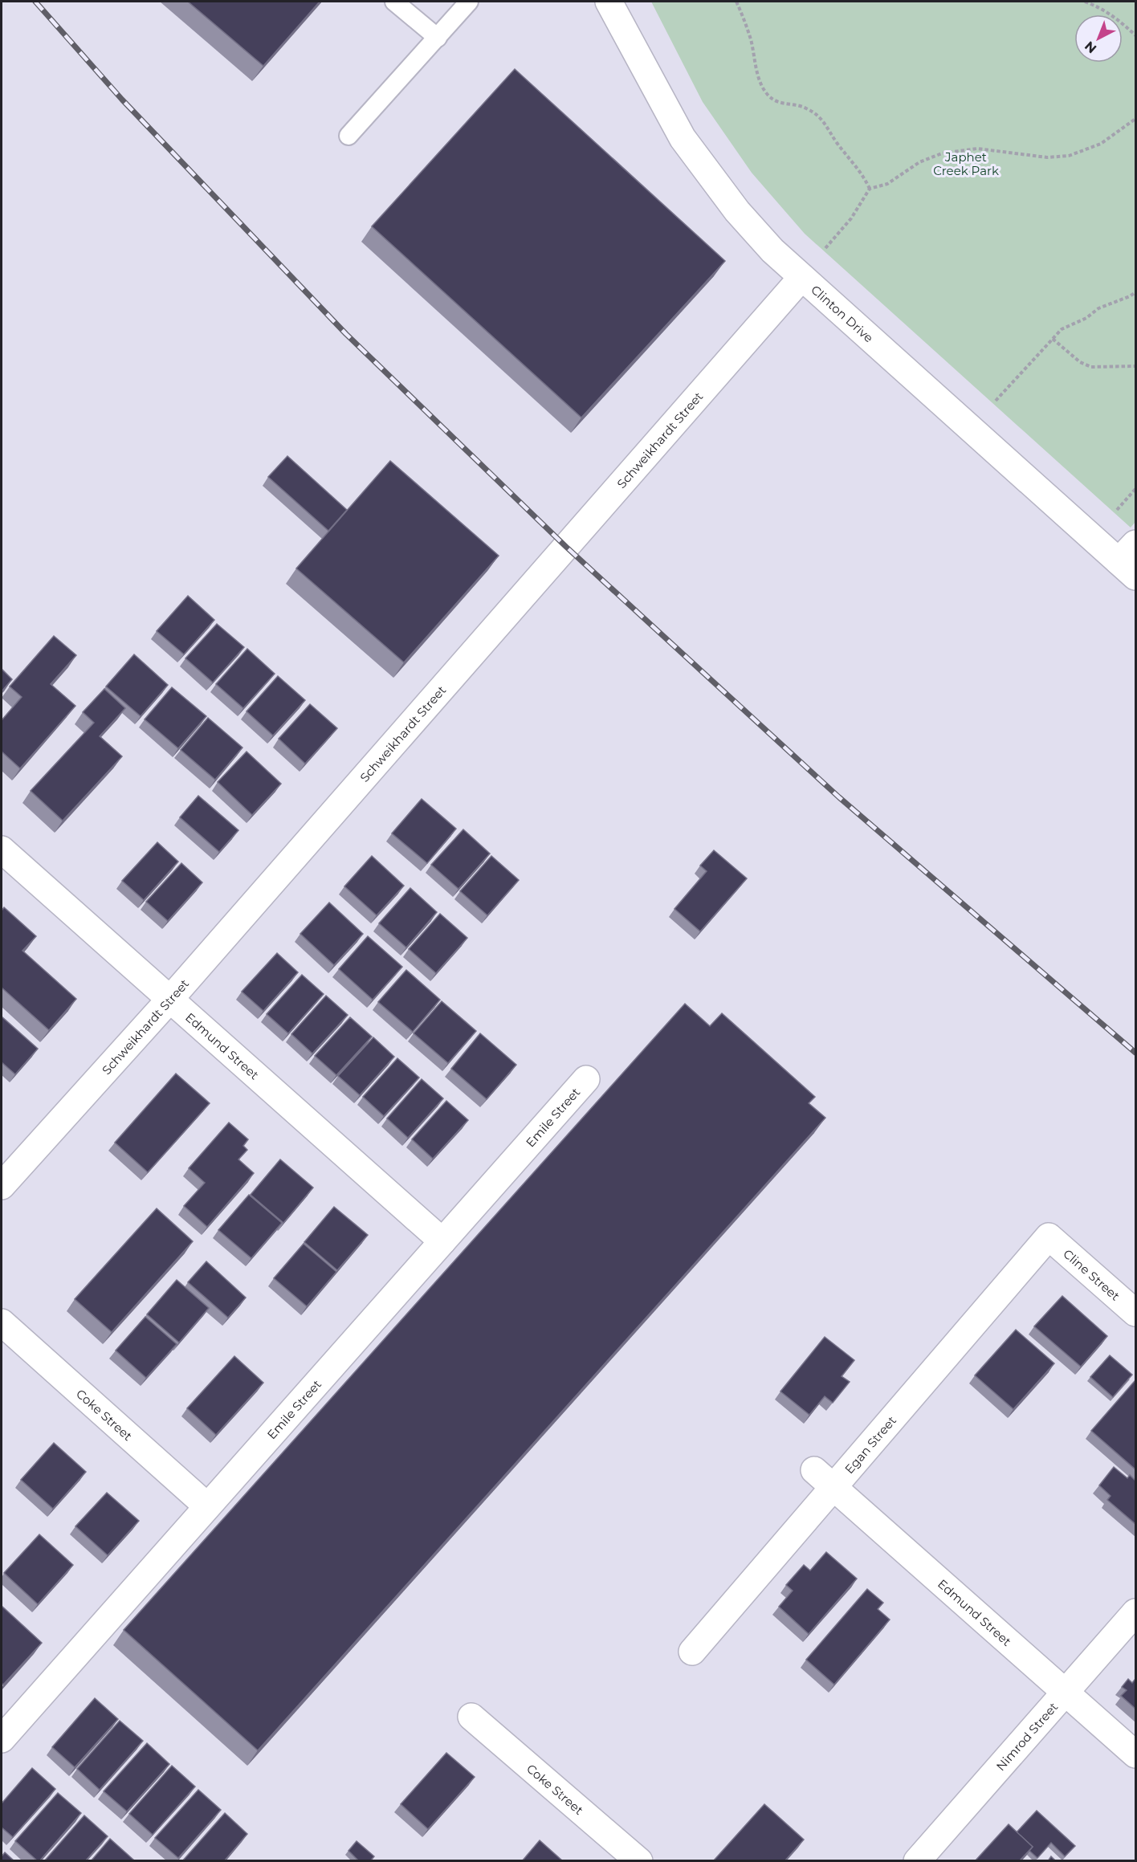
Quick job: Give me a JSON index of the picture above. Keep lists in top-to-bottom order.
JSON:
{
  "streets": {
    "street": [
      "Clinton Drive",
      "Schweikhardt Street",
      "Edmund Street",
      "Emile Street",
      "Cline Street",
      "Coke Street",
      "Egan Street",
      "Nimrod Street"
    ]
  },
  "crossings": [
    ["Clinton Drive", "Schweikhardt Street"],
    ["Schweikhardt Street", "Edmund Street"],
    ["Edmund Street", "Emile Street"],
    ["Edmund Street", "Egan Street"],
    ["Edmund Street", "Nimrod Street"],
    ["Emile Street", "Coke Street"],
    ["Cline Street", "Egan Street"]
  ],
  "parks": ["Japhet Creek Park"],
  "north": "bottom left"
}
